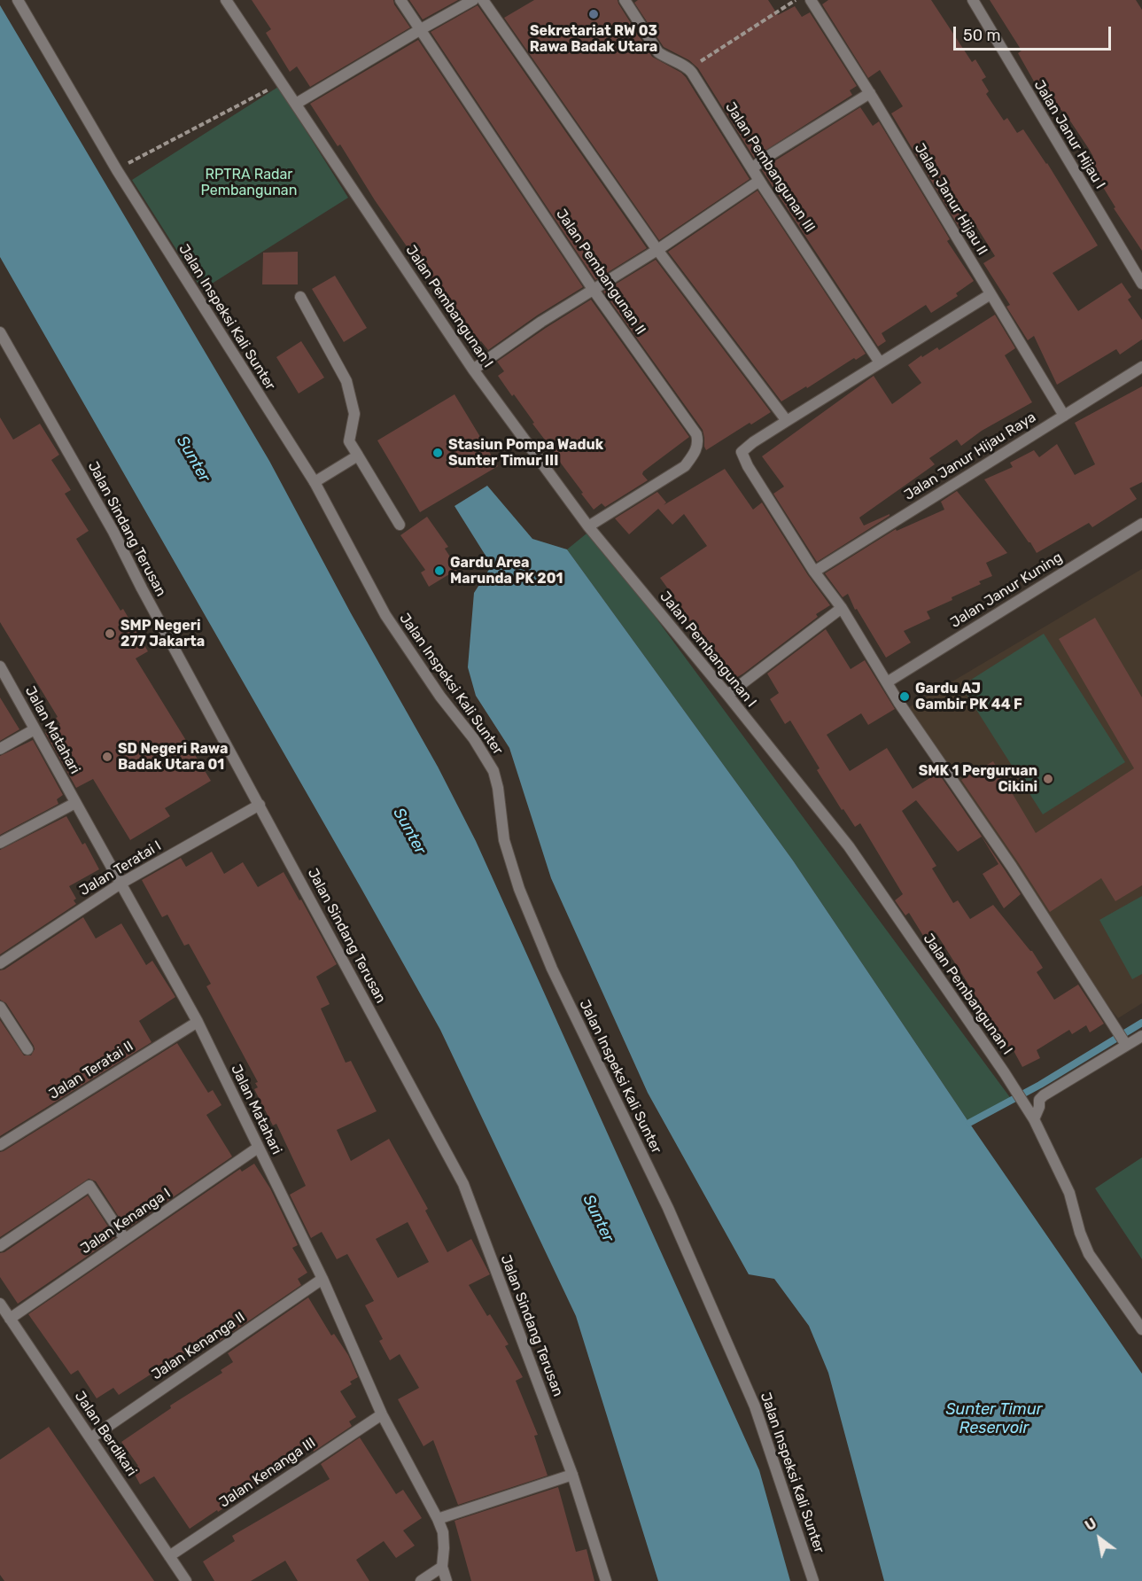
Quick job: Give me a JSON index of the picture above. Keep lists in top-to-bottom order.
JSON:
{
  "streets": {
    "street": [
      "Jalan Janur Hijau I",
      "Jalan Pembangunan III",
      "Jalan Janur Hijau II",
      "Jalan Pembangunan II",
      "Jalan Pembangunan I",
      "Jalan Inspeksi Kali Sunter",
      "Jalan Janur Hijau Raya",
      "Jalan Sindang Terusan",
      "Jalan Janur Kuning",
      "Jalan Matahari",
      "Jalan Teratai I",
      "Jalan Teratai II",
      "Jalan Kenanga I",
      "Jalan Kenanga II",
      "Jalan Berdikari",
      "Jalan Kenanga III"
    ]
  },
  "crossings": [
    ["Jalan Janur Hijau II", "Jalan Janur Hijau Raya"],
    ["Jalan Pembangunan II", "Jalan Pembangunan I"],
    ["Jalan Sindang Terusan", "Jalan Teratai I"],
    ["Jalan Matahari", "Jalan Teratai I"],
    ["Jalan Matahari", "Jalan Teratai II"],
    ["Jalan Matahari", "Jalan Kenanga I"],
    ["Jalan Matahari", "Jalan Kenanga II"],
    ["Jalan Matahari", "Jalan Kenanga III"],
    ["Jalan Kenanga I", "Jalan Berdikari"],
    ["Jalan Kenanga II", "Jalan Berdikari"],
    ["Jalan Berdikari", "Jalan Kenanga III"]
  ],
  "water": ["Sunter", "Sunter Timur Reservoir"],
  "parks": ["RPTRA Radar Pembangunan"],
  "places": [
    "Sekretariat RW 03 Rawa Badak Utara",
    "Stasiun Pompa Waduk Sunter Timur III",
    "Gardu Area Marunda PK 201",
    "SMP Negeri 277 Jakarta",
    "Gardu AJ Gambir PK 44 F",
    "SD Negeri Rawa Badak Utara 01",
    "SMK 1 Perguruan Cikini"
  ],
  "scale_bar": "50 m",
  "north": "top left"
}
